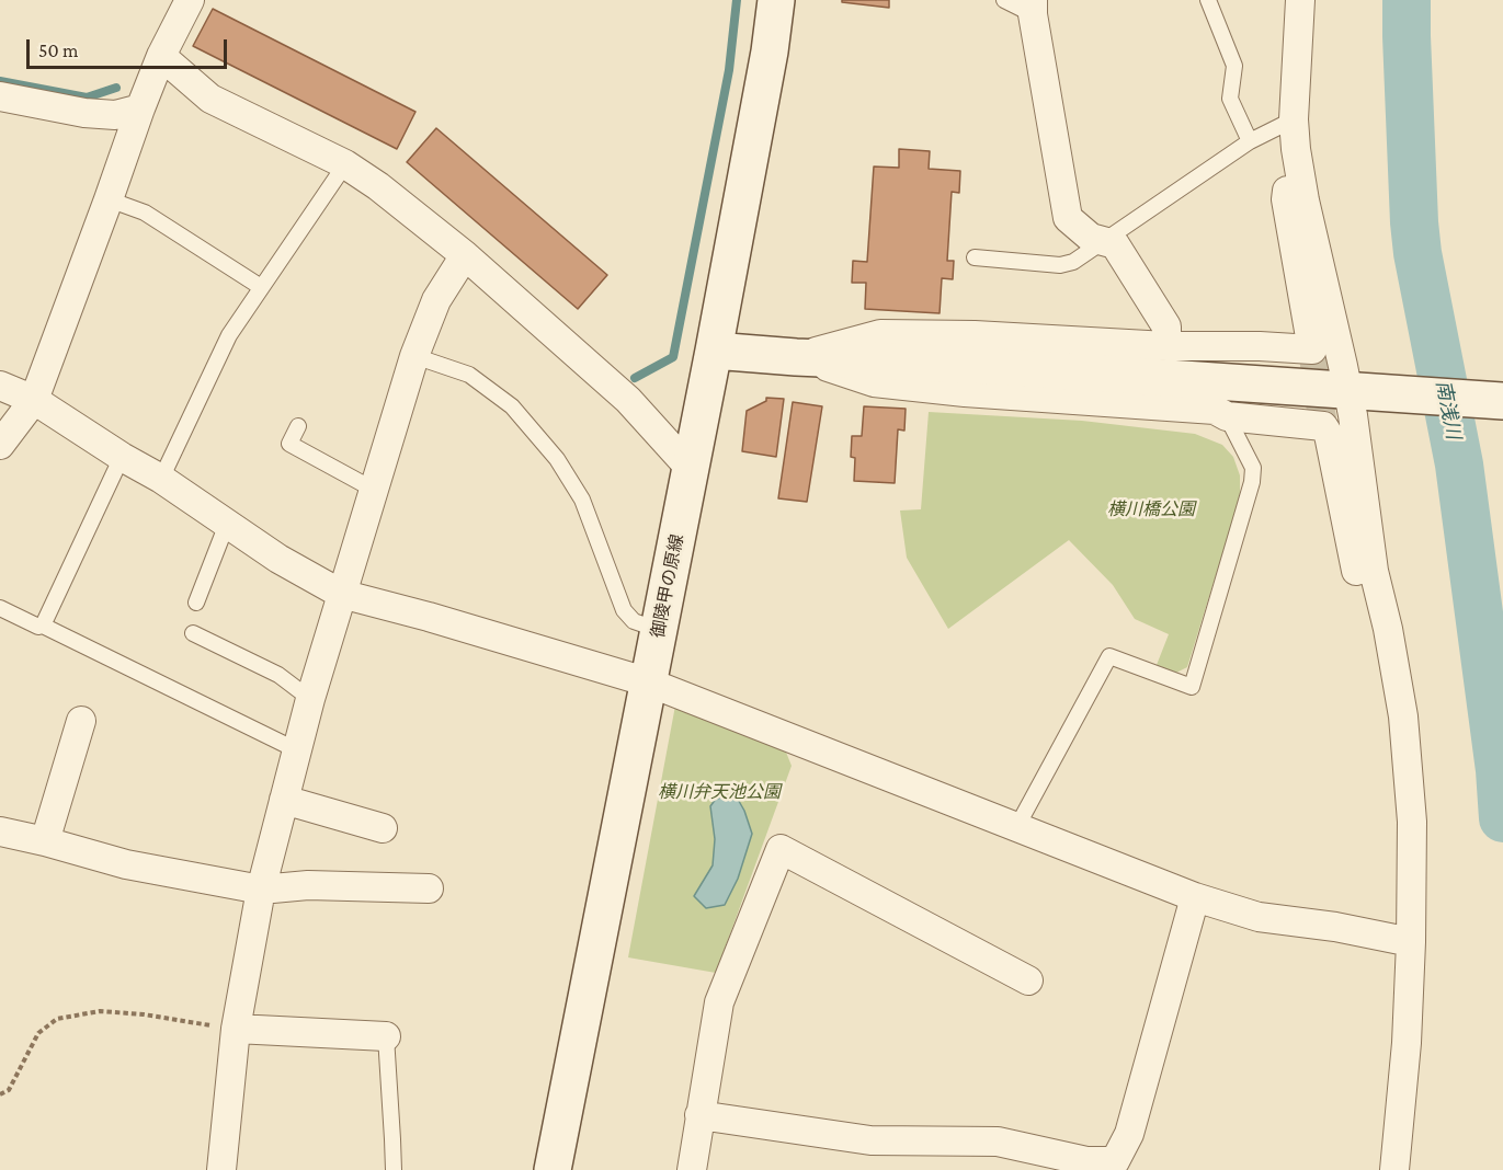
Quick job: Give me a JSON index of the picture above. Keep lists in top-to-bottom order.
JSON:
{
  "streets": {
    "street": ["御陵甲の原線"]
  },
  "water": ["南浅川"],
  "parks": ["横川橋公園", "横川弁天池公園"],
  "scale_bar": "50 m"
}
